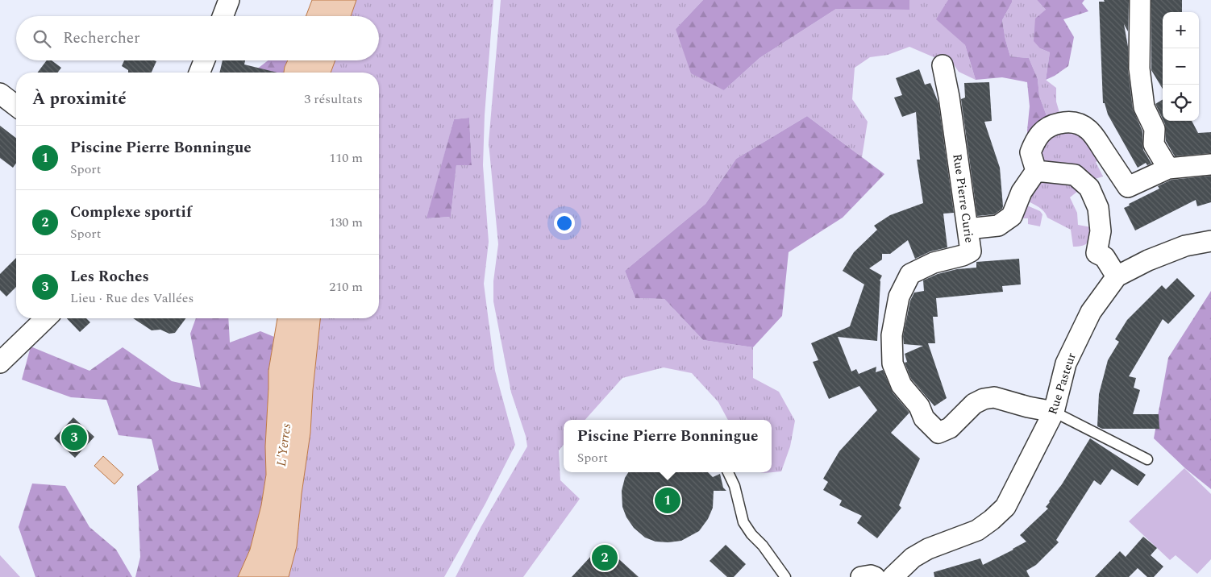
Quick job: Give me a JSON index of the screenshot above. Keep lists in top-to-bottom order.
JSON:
{
  "streets": {
    "street": ["Rue Pierre Curie", "Rue Pasteur"]
  },
  "crossings": [
    ["Rue Pierre Curie", "Rue Pasteur"]
  ],
  "water": ["L'Yerres"],
  "page": {
    "map_buttons": ["+", "−"],
    "search": "Rechercher",
    "heading": ["À proximité", "3 résultats"],
    "list": [
      {
        "mark": "1",
        "name": "Piscine Pierre Bonningue",
        "note": "Sport",
        "value": "110 m"
      },
      {
        "mark": "2",
        "name": "Complexe sportif",
        "note": "Sport",
        "value": "130 m"
      },
      {
        "mark": "3",
        "name": "Les Roches",
        "note": "Lieu · Rue des Vallées",
        "value": "210 m"
      }
    ],
    "popup": ["Piscine Pierre Bonningue", "Sport"],
    "pins": ["3", "1", "2"]
  }
}
